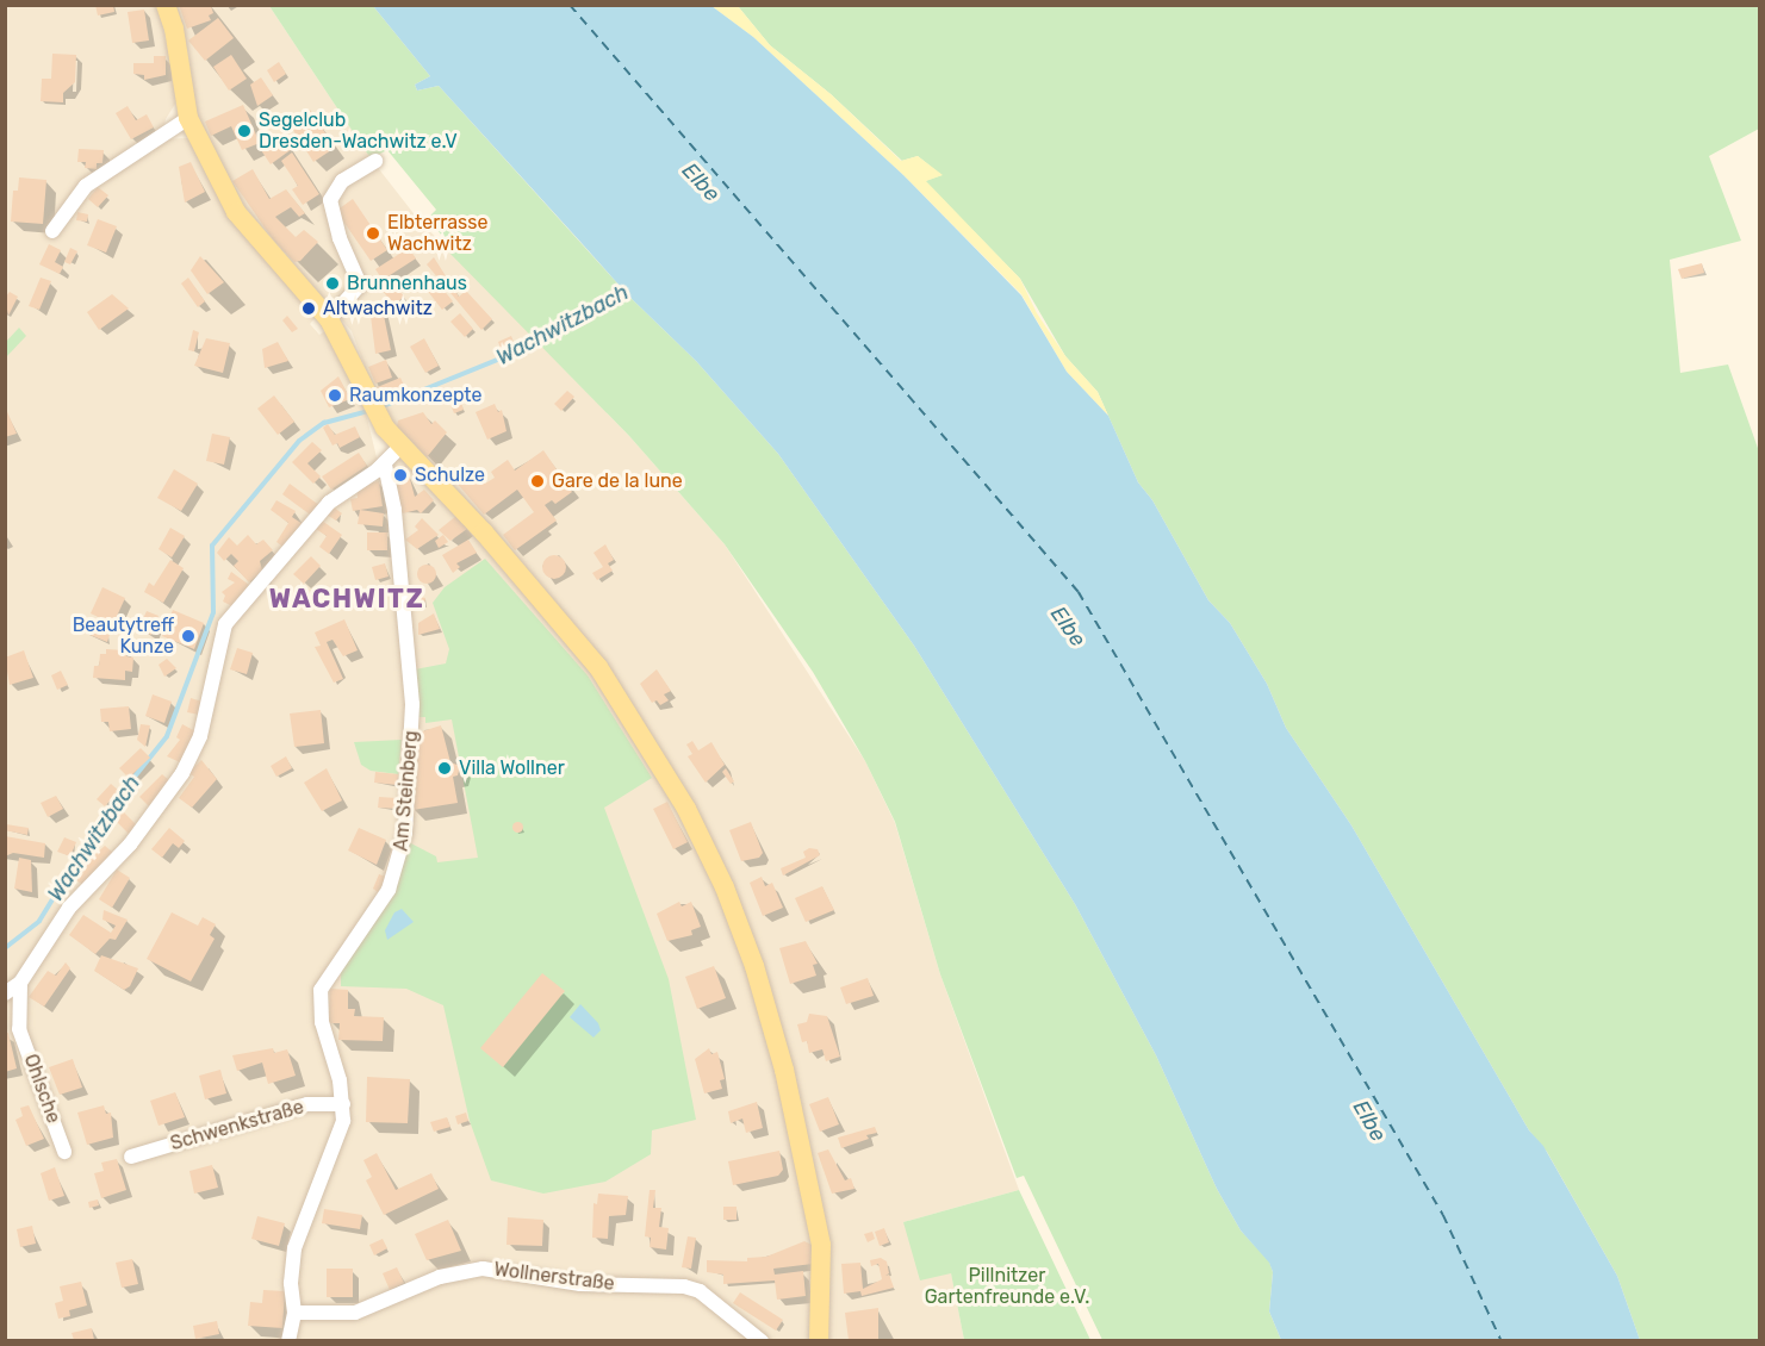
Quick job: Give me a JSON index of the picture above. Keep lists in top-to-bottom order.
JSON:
{
  "streets": {
    "street": [
      "Am Steinberg",
      "Ohlsche",
      "Schwenkstraße",
      "Wollnerstraße"
    ]
  },
  "crossings": [
    ["Am Steinberg", "Schwenkstraße"],
    ["Am Steinberg", "Wollnerstraße"]
  ],
  "districts": ["WACHWITZ"],
  "water": ["Elbe", "Wachwitzbach"],
  "parks": ["Pillnitzer Gartenfreunde e.V."],
  "places": [
    "Segelclub Dresden-Wachwitz e.V",
    "Elbterrasse Wachwitz",
    "Brunnenhaus",
    "Altwachwitz",
    "Raumkonzepte",
    "Schulze",
    "Gare de la lune",
    "Beautytreff Kunze",
    "Villa Wollner"
  ]
}
